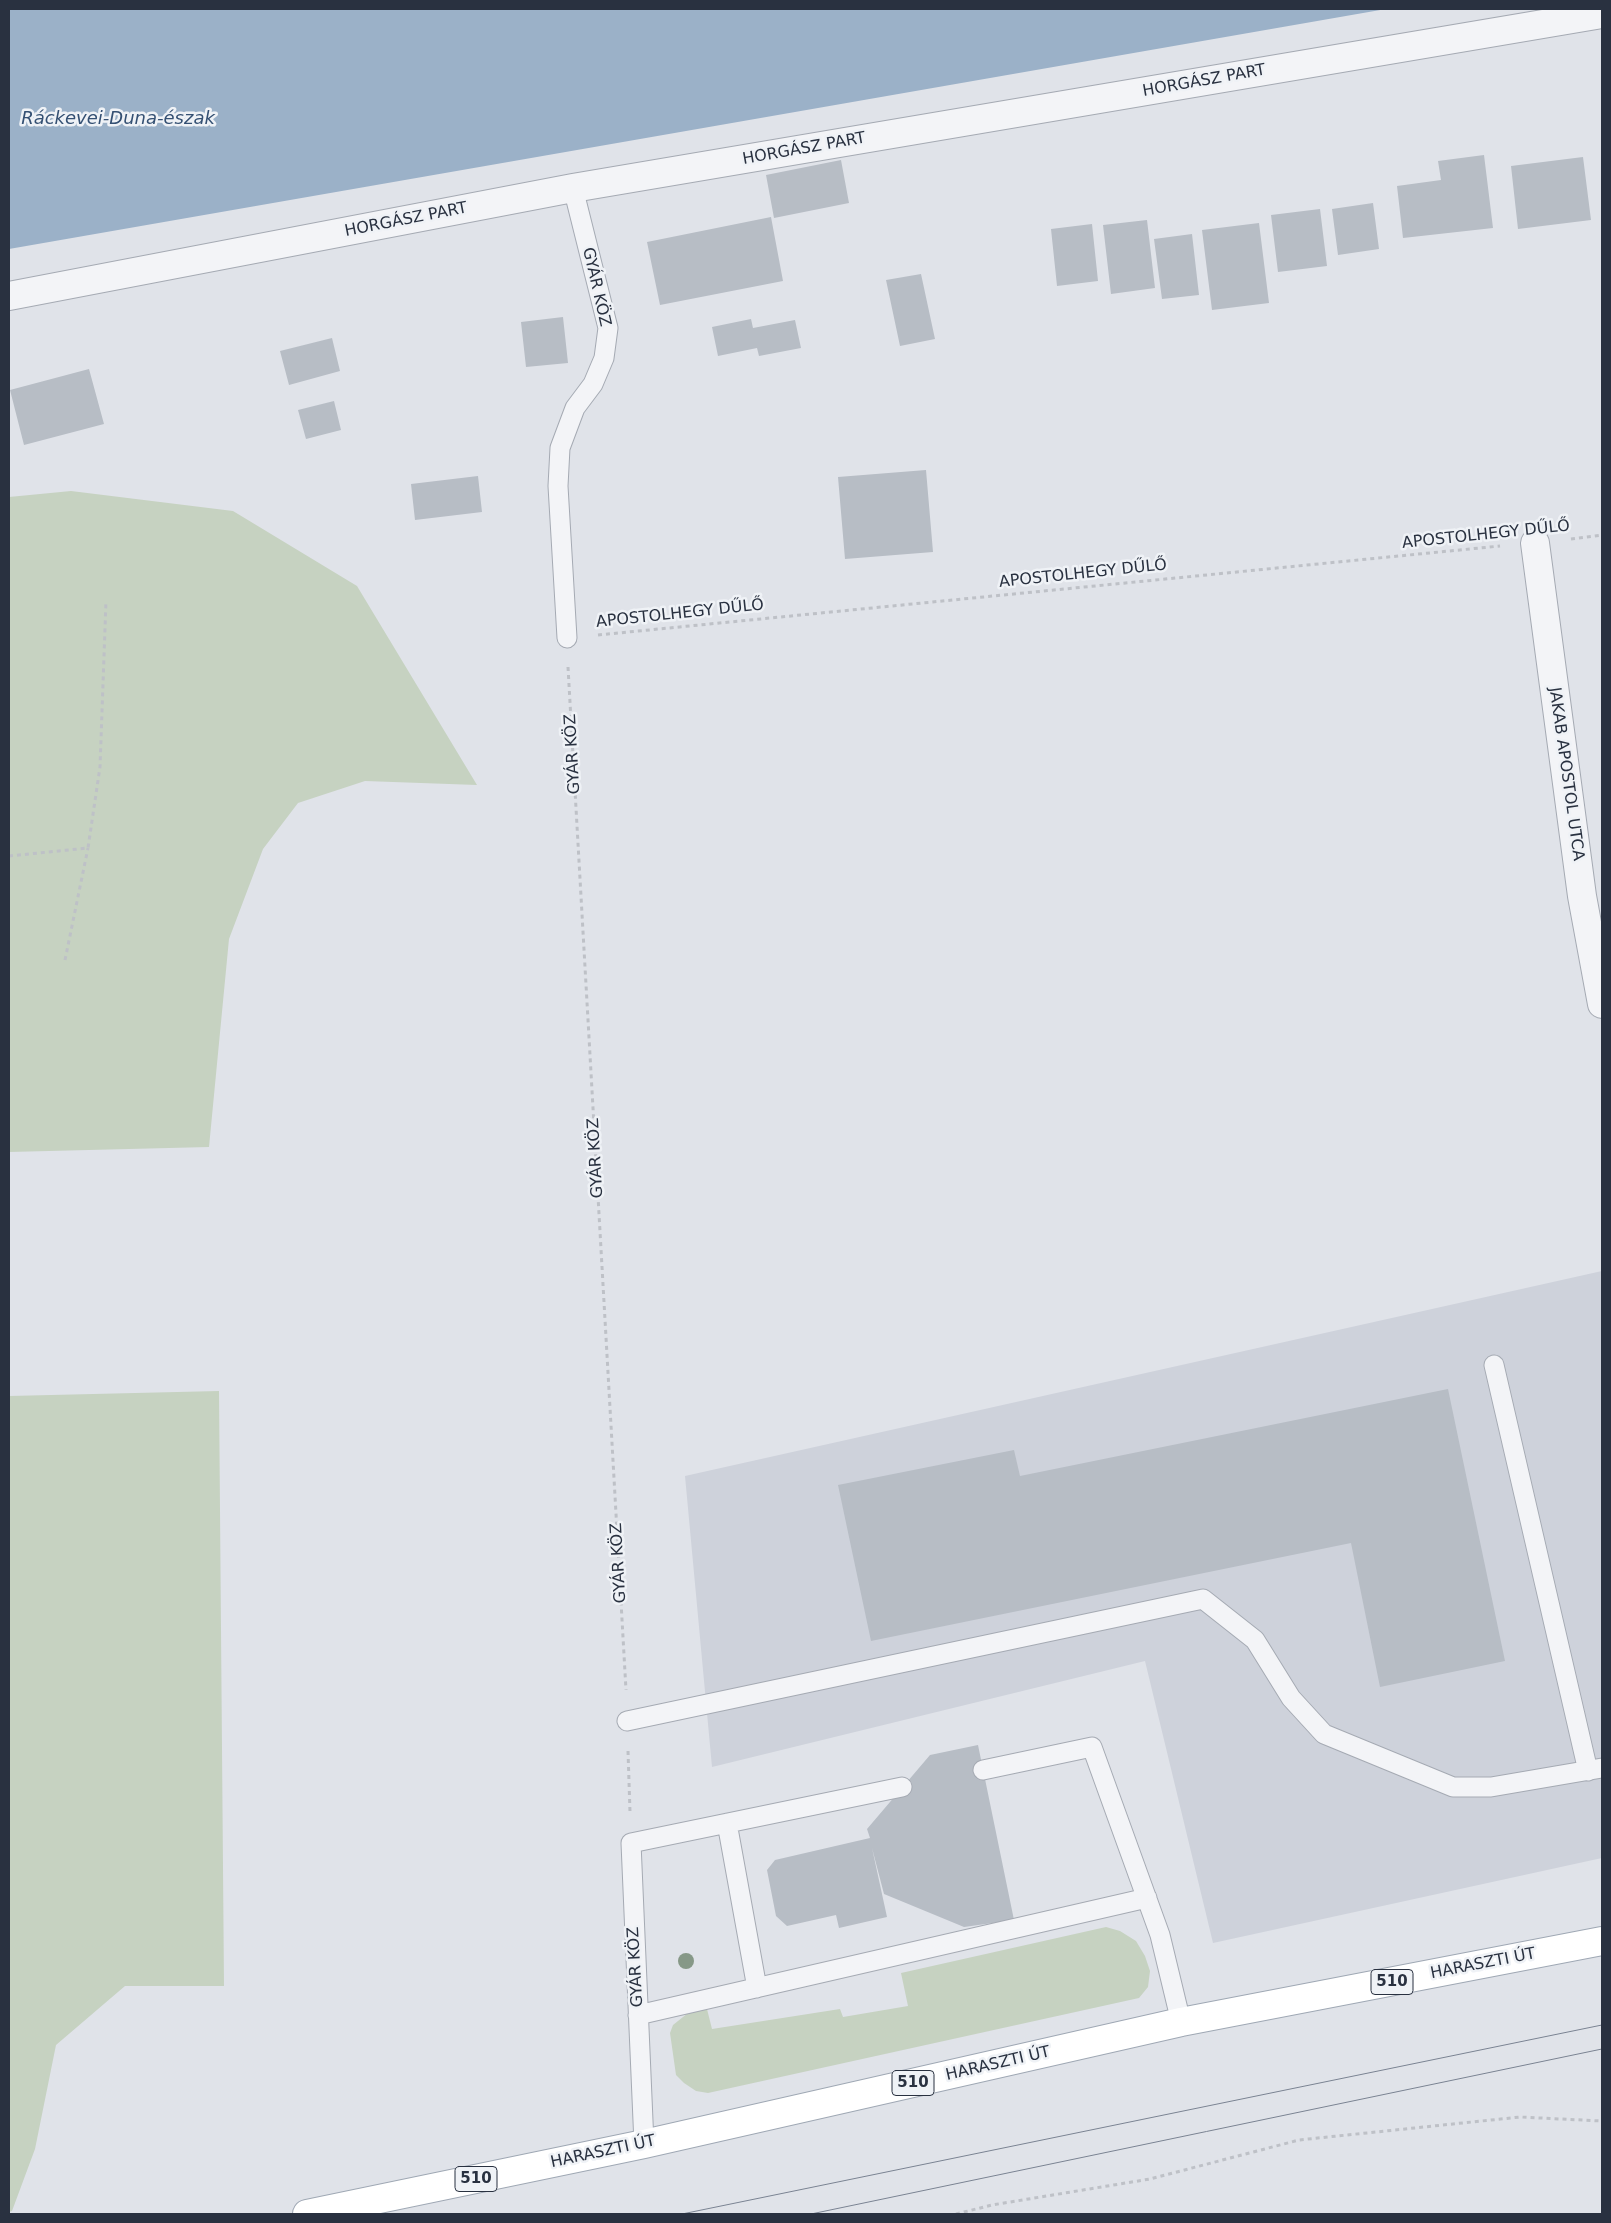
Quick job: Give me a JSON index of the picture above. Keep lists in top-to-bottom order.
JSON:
{
  "streets": {
    "main road": ["HARASZTI ÚT", "510"],
    "street": ["HORGÁSZ PART", "JAKAB APOSTOL UTCA"],
    "lane": ["GYÁR KÖZ"],
    "path": ["APOSTOLHEGY DŰLŐ"]
  },
  "crossings": [
    ["HORGÁSZ PART", "GYÁR KÖZ"],
    ["GYÁR KÖZ", "APOSTOLHEGY DŰLŐ"],
    ["GYÁR KÖZ", "HARASZTI ÚT"],
    ["APOSTOLHEGY DŰLŐ", "JAKAB APOSTOL UTCA"]
  ],
  "water": ["Ráckevei-Duna-észak"]
}
